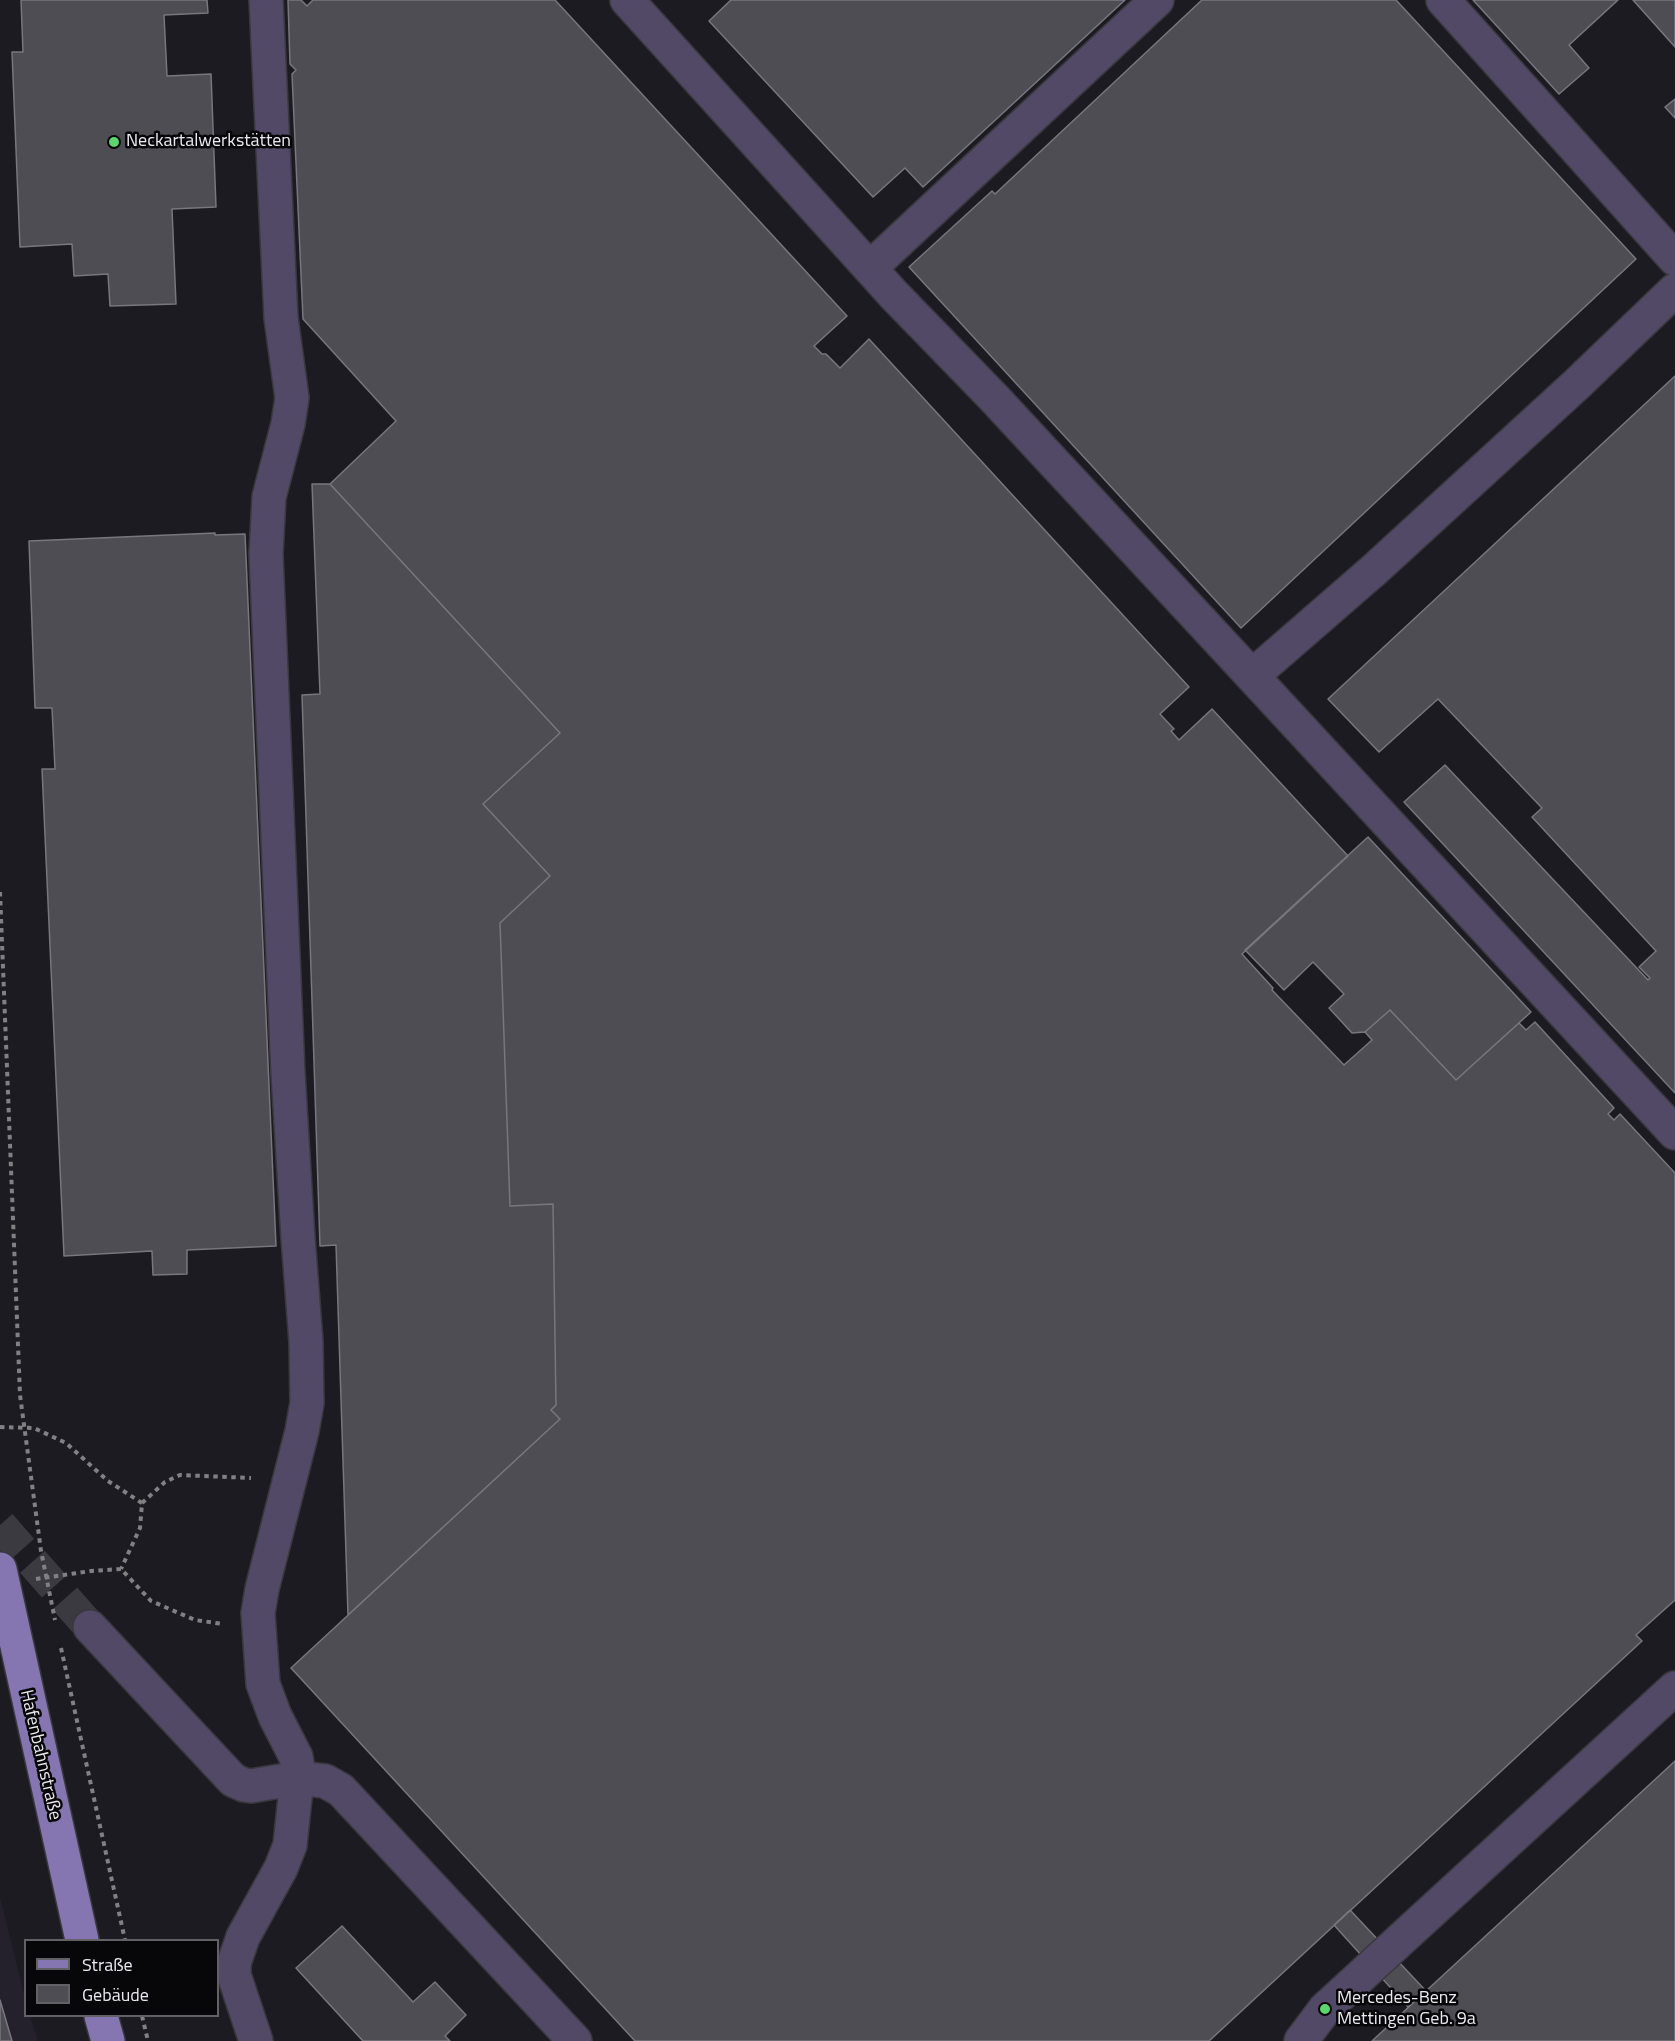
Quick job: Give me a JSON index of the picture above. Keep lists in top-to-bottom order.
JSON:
{
  "streets": {
    "main road": ["Hafenbahnstraße"]
  },
  "places": ["Neckartalwerkstätten", "Mercedes-Benz Mettingen Geb. 9a"],
  "legend": ["Straße", "Gebäude"]
}
